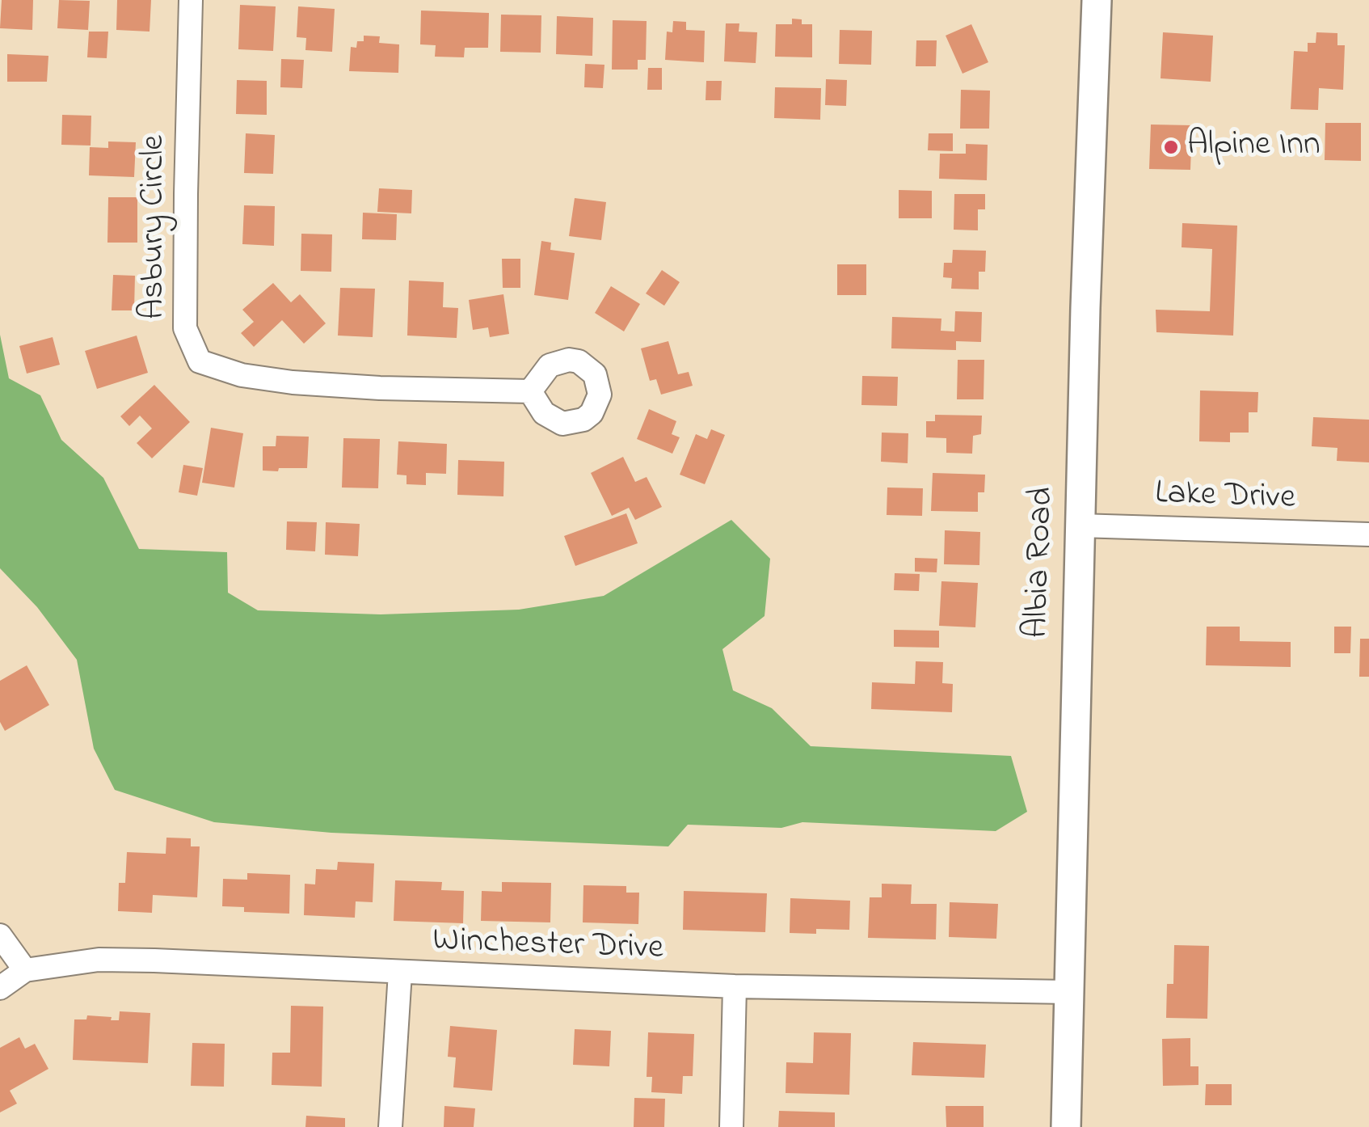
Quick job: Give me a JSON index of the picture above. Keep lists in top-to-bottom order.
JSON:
{
  "streets": {
    "street": [
      "Asbury Circle",
      "Lake Drive",
      "Albia Road",
      "Winchester Drive"
    ]
  },
  "crossings": [
    ["Lake Drive", "Albia Road"],
    ["Albia Road", "Winchester Drive"]
  ],
  "places": ["Alpine Inn"]
}
